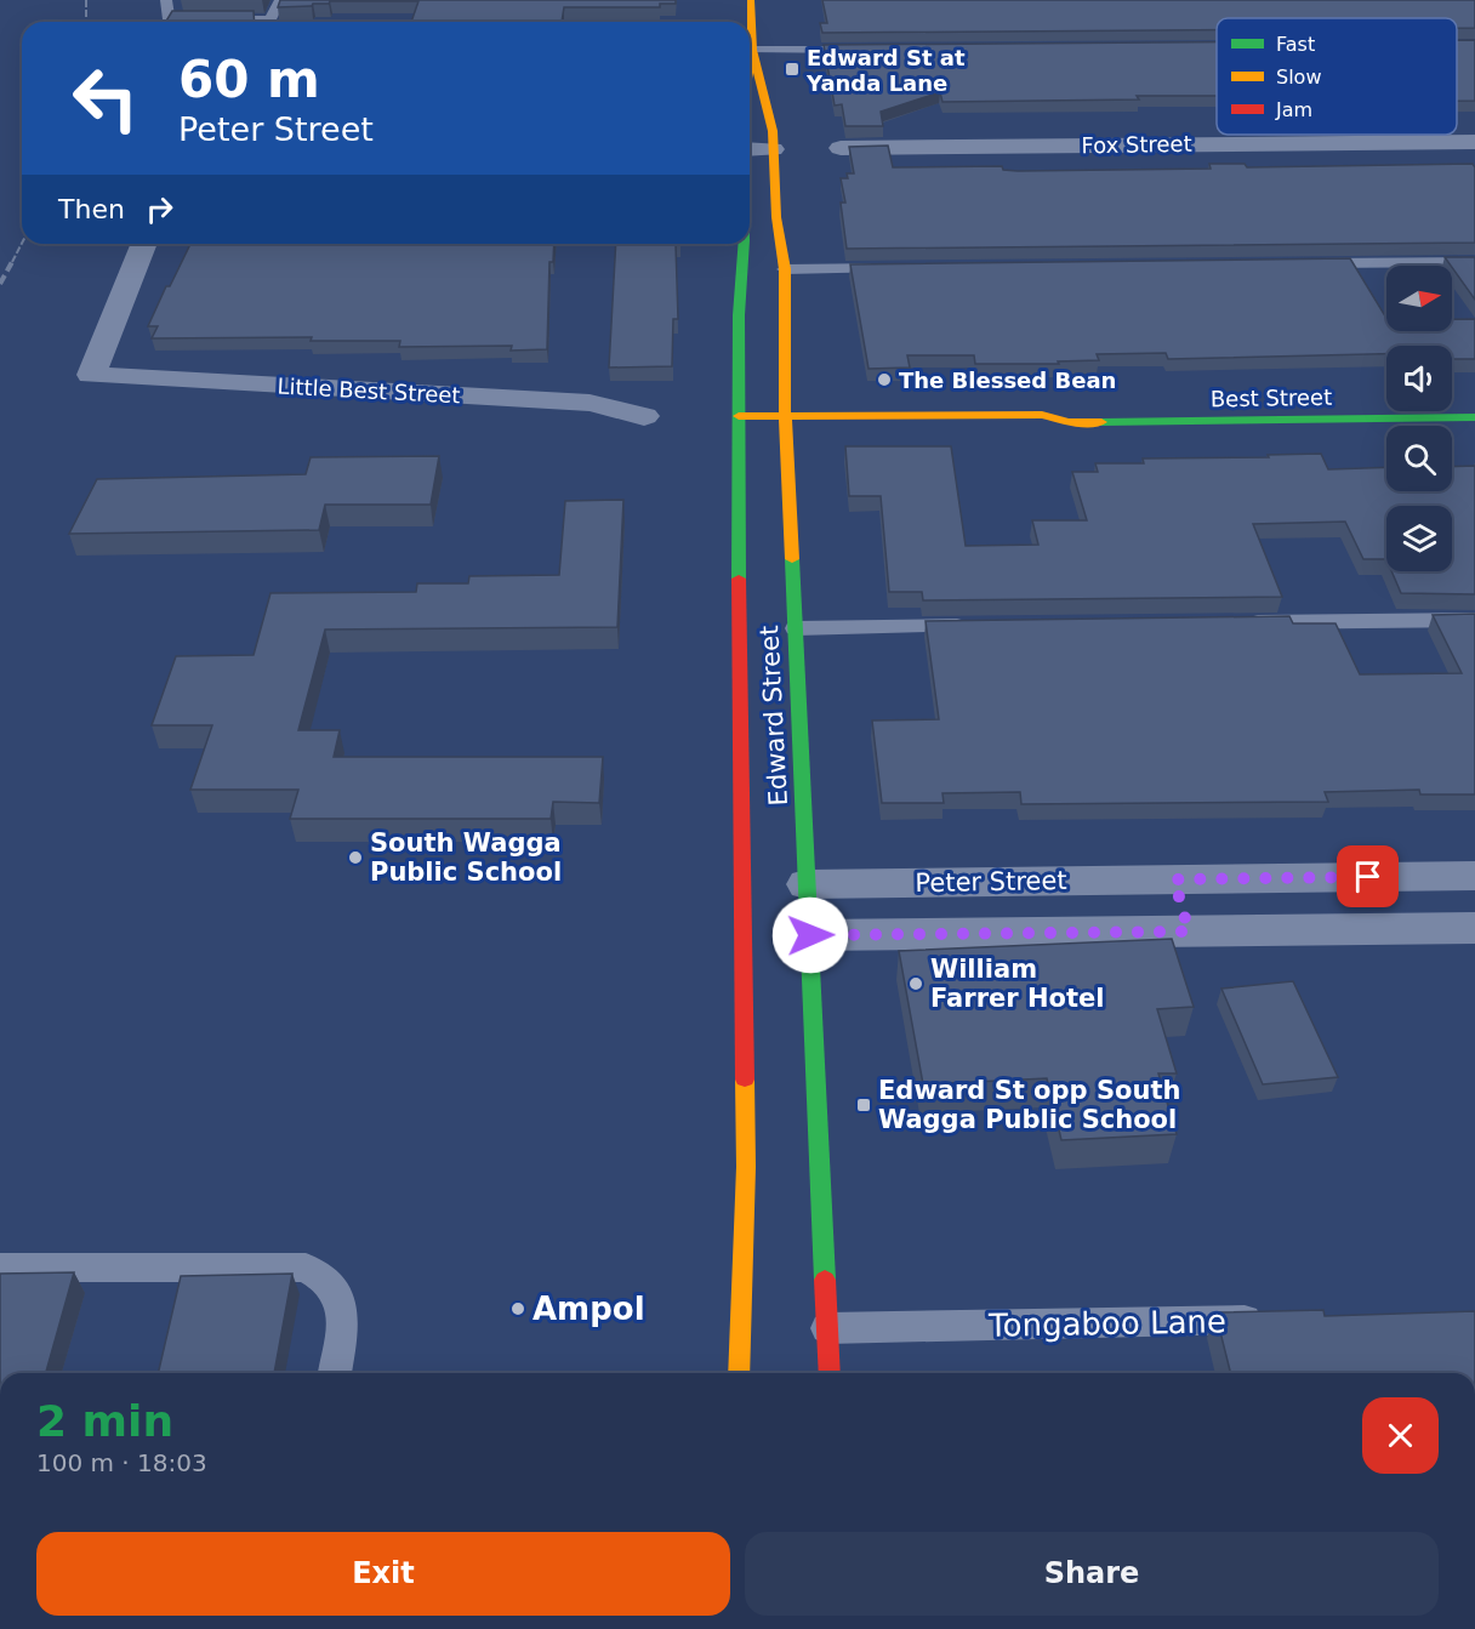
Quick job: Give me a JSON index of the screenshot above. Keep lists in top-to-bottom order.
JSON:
{
  "streets": {
    "main road": ["Best Street", "Edward Street"],
    "street": ["Fox Street", "Little Best Street", "Peter Street"],
    "lane": ["Tongaboo Lane"]
  },
  "crossings": [
    ["Best Street", "Edward Street"],
    ["Edward Street", "Peter Street"],
    ["Edward Street", "Tongaboo Lane"]
  ],
  "places": {
    "transit": ["Edward St at Yanda Lane", "Edward St opp South Wagga Public School"],
    "other": [
      "The Blessed Bean",
      "South Wagga Public School",
      "William Farrer Hotel",
      "Ampol"
    ]
  },
  "legend": ["Fast", "Slow", "Jam"],
  "north": "right",
  "page": {
    "turn": ["60 m", "Peter Street"],
    "then": "Then",
    "heading": ["2 min", "100 m · 18:03"],
    "buttons": ["Exit", "Share"]
  }
}
